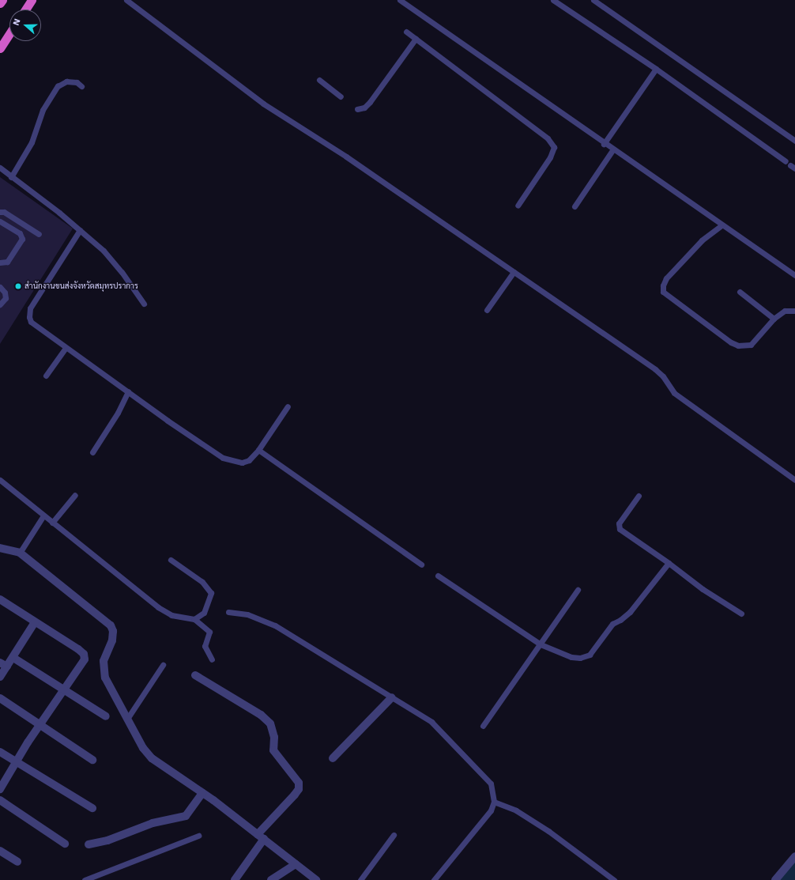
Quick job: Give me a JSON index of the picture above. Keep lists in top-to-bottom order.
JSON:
{
  "places": ["สำนักงานขนส่งจังหวัดสมุทรปราการ"],
  "north": "left"
}
